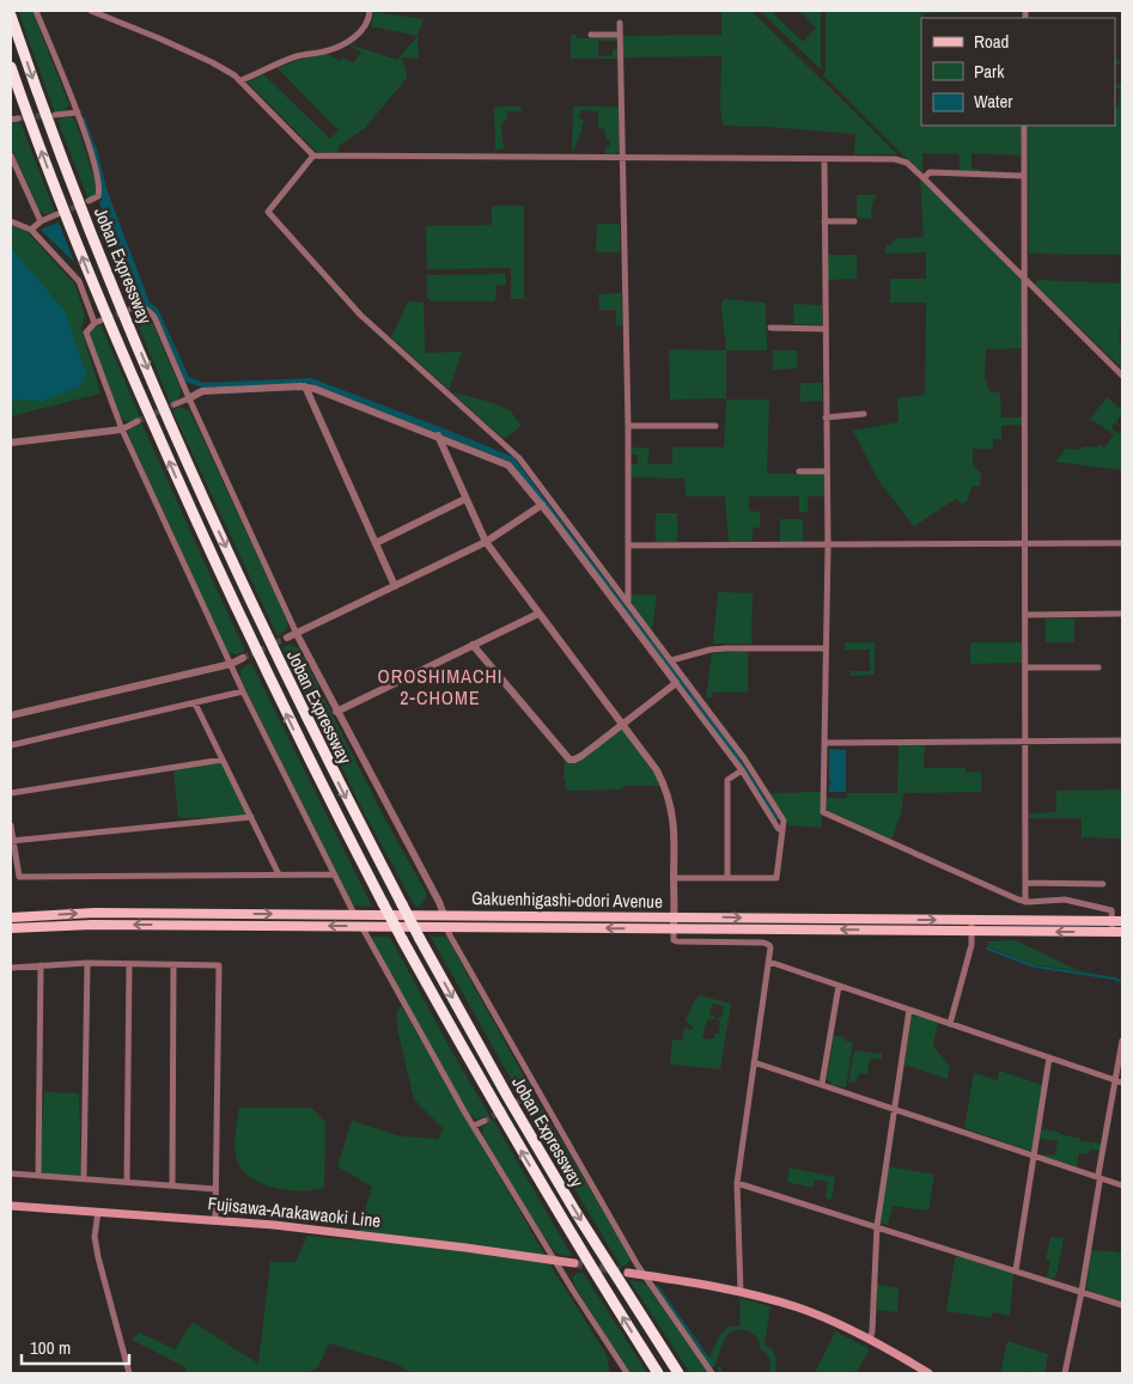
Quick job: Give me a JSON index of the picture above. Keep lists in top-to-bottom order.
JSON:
{
  "streets": {
    "highway": ["Joban Expressway"],
    "main road": ["Gakuenhigashi-odori Avenue", "Fujisawa-Arakawaoki Line"]
  },
  "districts": ["OROSHIMACHI 2-CHOME"],
  "legend": ["Road", "Park", "Water"],
  "scale_bar": "100 m"
}
